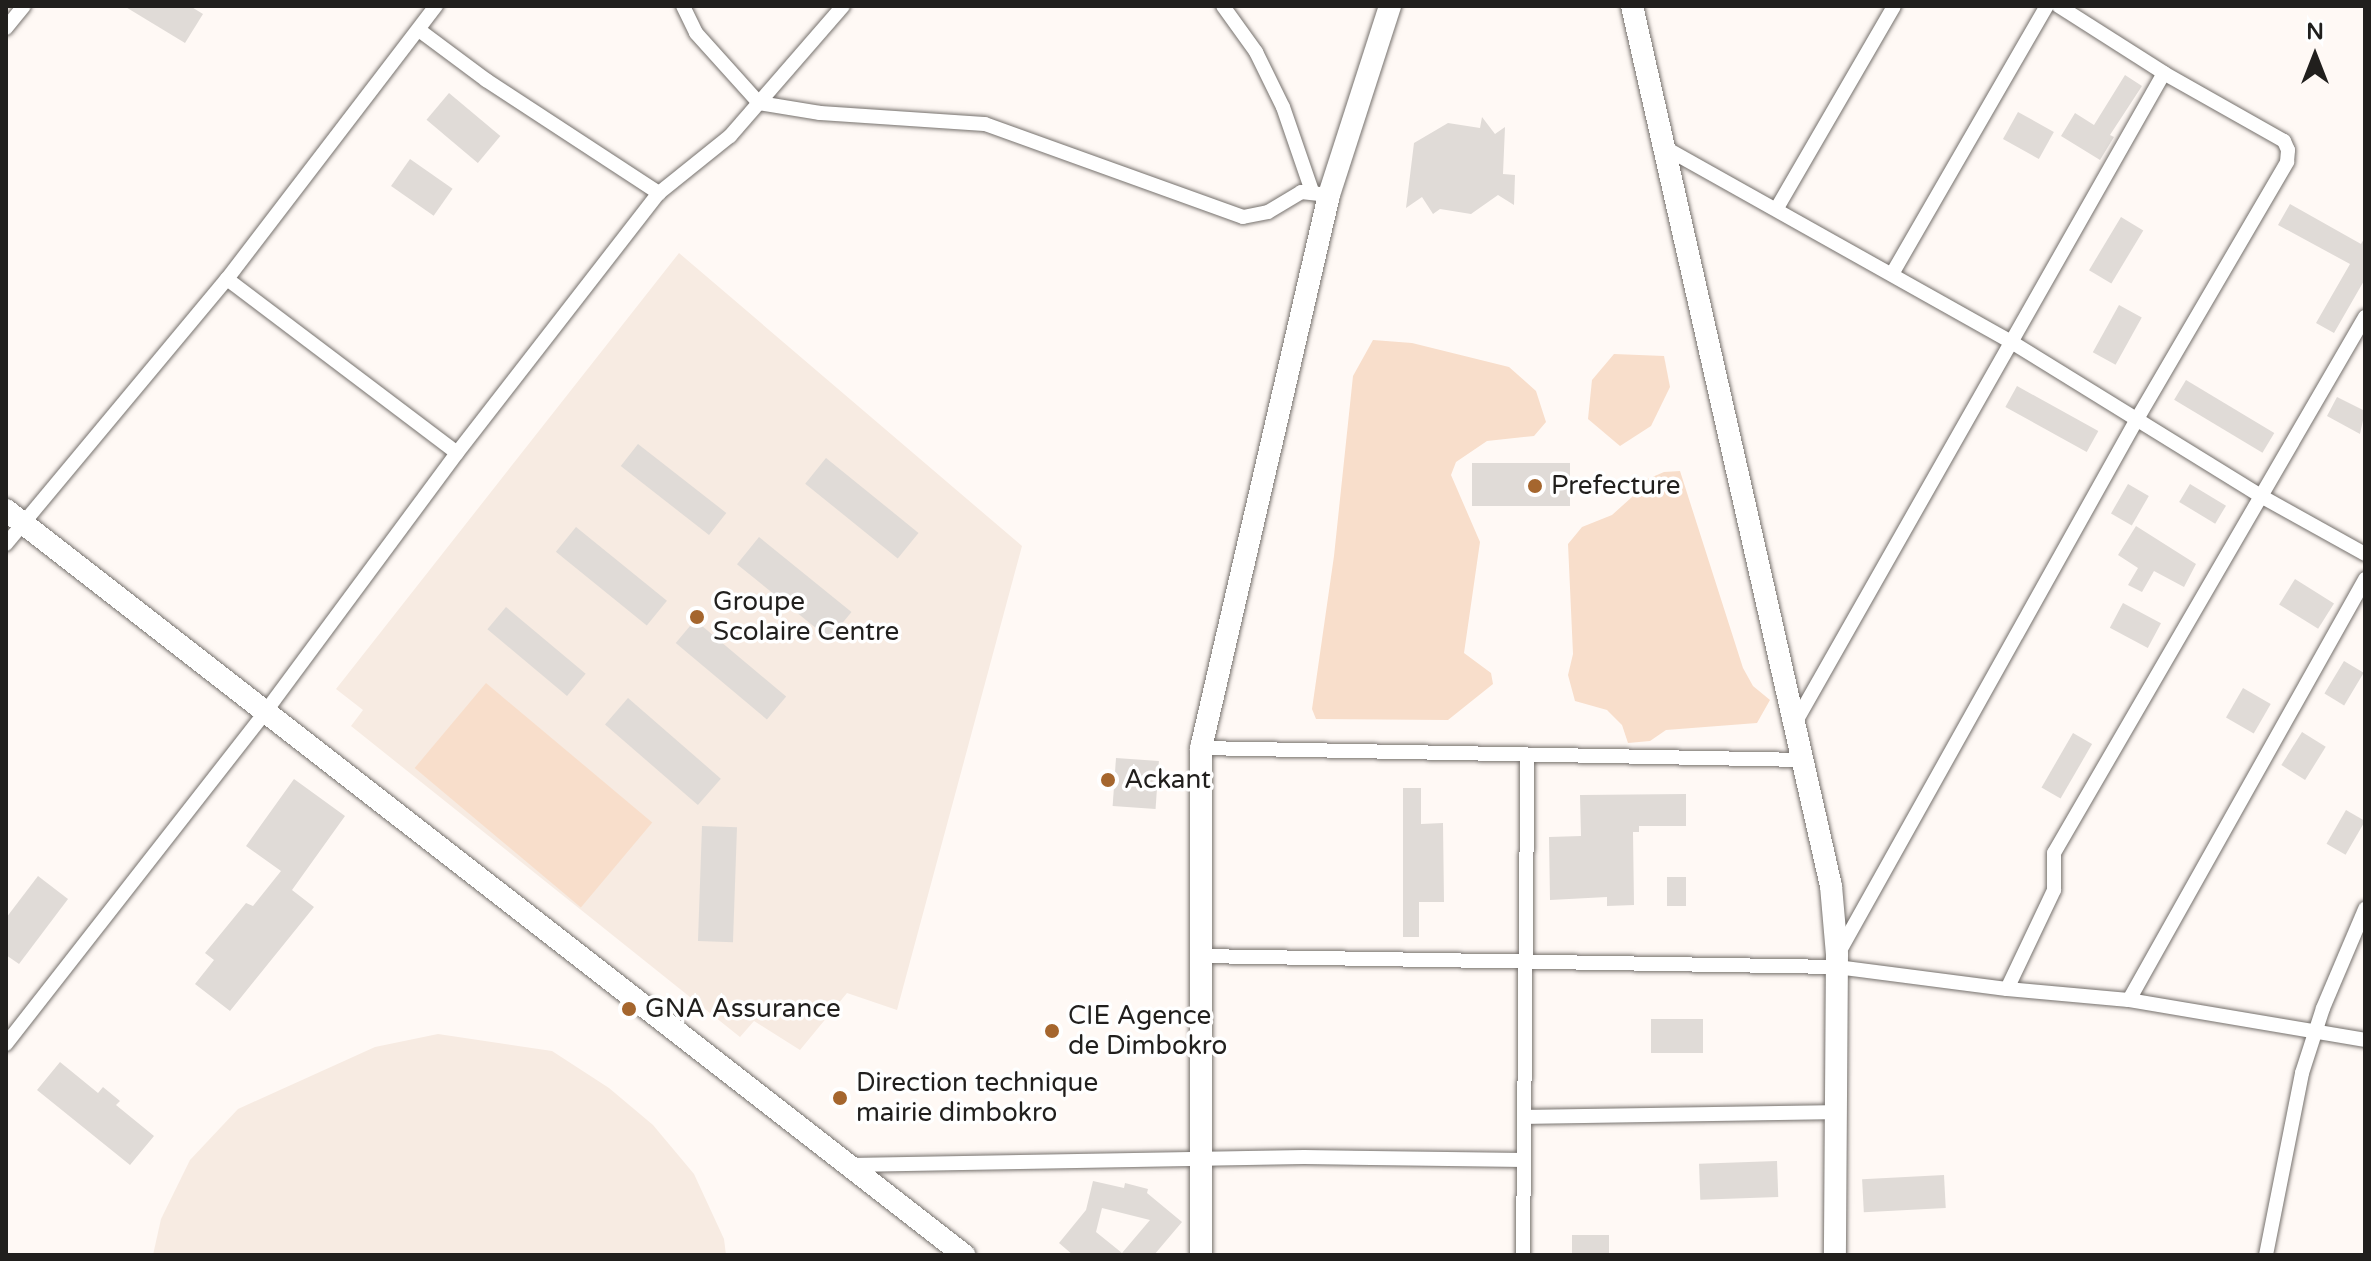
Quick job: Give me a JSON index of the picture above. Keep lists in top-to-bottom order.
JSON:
{
  "places": [
    "Prefecture",
    "Groupe Scolaire Centre",
    "Ackant",
    "GNA Assurance",
    "CIE Agence de Dimbokro",
    "Direction technique mairie dimbokro"
  ],
  "north": "top"
}
